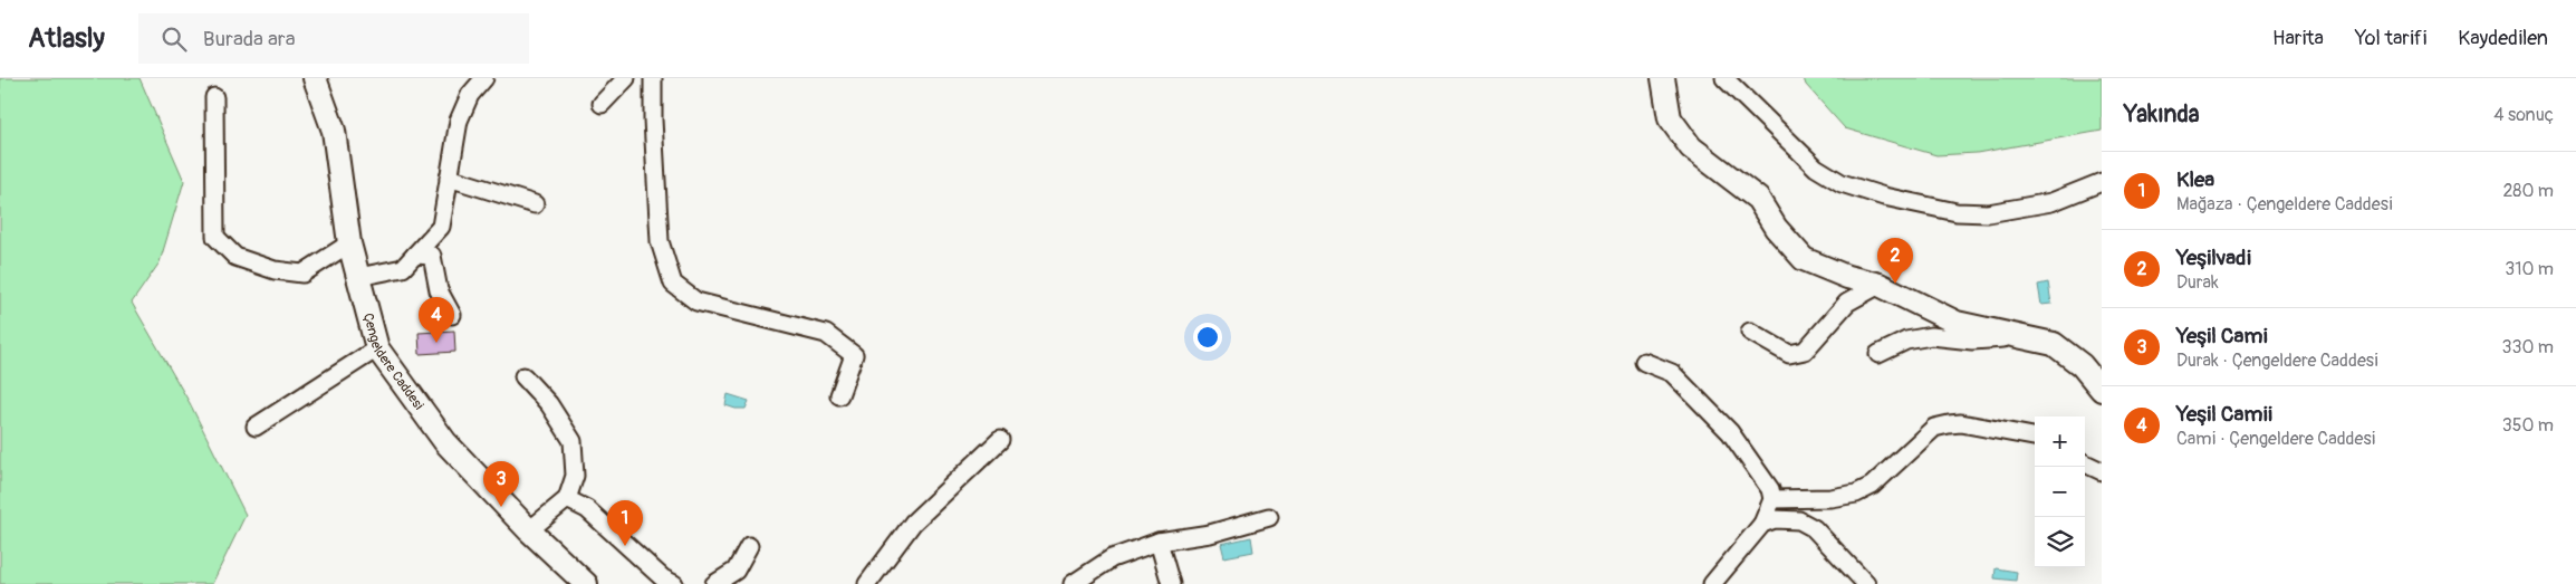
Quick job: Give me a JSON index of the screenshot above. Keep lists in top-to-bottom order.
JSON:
{
  "streets": {
    "main road": ["Çengeldere Caddesi"]
  },
  "page": {
    "header": "Atlasly",
    "search": "Burada ara",
    "nav": ["Harita", "Yol tarifi", "Kaydedilen"],
    "heading": ["Yakında", "4 sonuç"],
    "list": [
      {
        "mark": "1",
        "name": "Klea",
        "note": "Mağaza · Çengeldere Caddesi",
        "value": "280 m"
      },
      {
        "mark": "2",
        "name": "Yeşilvadi",
        "note": "Durak",
        "value": "310 m"
      },
      {
        "mark": "3",
        "name": "Yeşil Cami",
        "note": "Durak · Çengeldere Caddesi",
        "value": "330 m"
      },
      {
        "mark": "4",
        "name": "Yeşil Camii",
        "note": "Cami · Çengeldere Caddesi",
        "value": "350 m"
      }
    ],
    "pins": [
      "2",
      "4",
      "3",
      "1"
    ],
    "map_buttons": ["+", "−"]
  }
}
